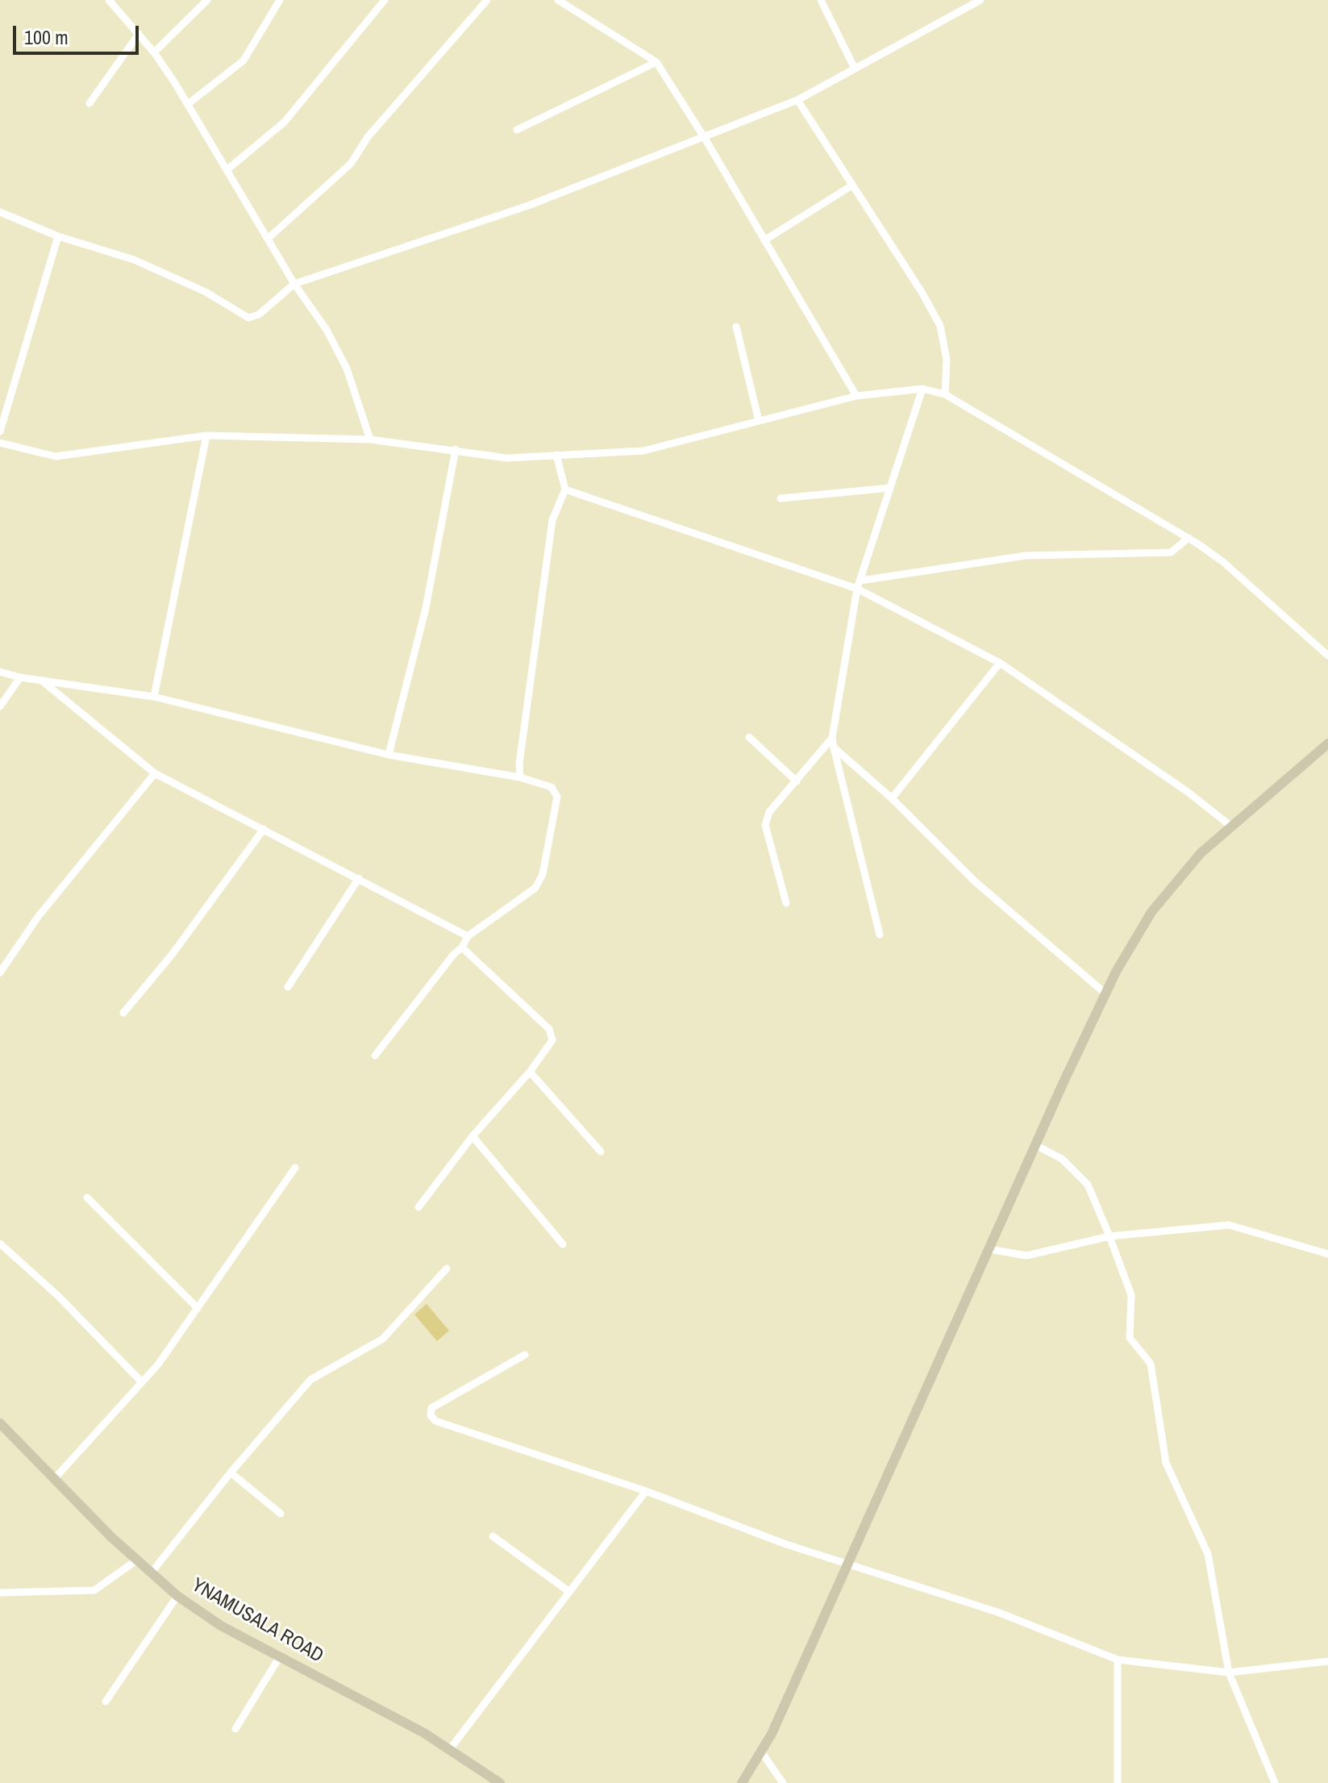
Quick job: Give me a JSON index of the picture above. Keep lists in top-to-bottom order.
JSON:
{
  "streets": {
    "main road": ["YNAMUSALA ROAD"]
  },
  "scale_bar": "100 m"
}
